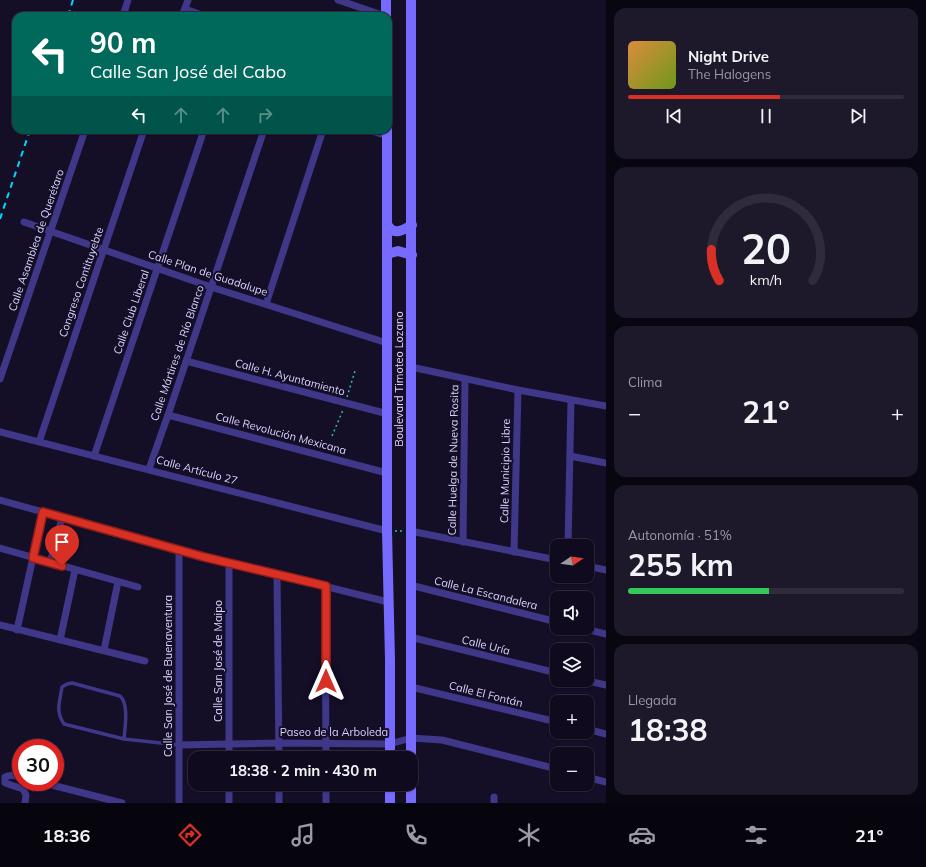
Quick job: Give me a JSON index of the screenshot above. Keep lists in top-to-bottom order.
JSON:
{
  "streets": {
    "main road": ["Boulevard Timoteo Lozano"],
    "street": [
      "Calle Asamblea de Querétaro",
      "Calle Plan de Guadalupe",
      "Congreso Contituyebte",
      "Calle Club Liberal",
      "Calle Mártires de Río Blanco",
      "Calle H. Ayuntamiento",
      "Calle Revolución Mexicana",
      "Calle Huelga de Nueva Rosita",
      "Calle Artículo 27",
      "Calle Municipio Libre",
      "Calle La Escandalera",
      "Calle Uría",
      "Calle San José de Maipo",
      "Calle San José de Buenaventura",
      "Calle El Fontán",
      "Paseo de la Arboleda"
    ]
  },
  "crossings": [
    ["Calle Asamblea de Querétaro", "Calle Plan de Guadalupe"],
    ["Calle Plan de Guadalupe", "Congreso Contituyebte"],
    ["Calle Plan de Guadalupe", "Calle Club Liberal"],
    ["Calle Plan de Guadalupe", "Calle Mártires de Río Blanco"],
    ["Calle Plan de Guadalupe", "Boulevard Timoteo Lozano"],
    ["Congreso Contituyebte", "Calle Artículo 27"],
    ["Calle Club Liberal", "Calle Artículo 27"],
    ["Calle Mártires de Río Blanco", "Calle H. Ayuntamiento"],
    ["Calle Mártires de Río Blanco", "Calle Revolución Mexicana"],
    ["Calle Mártires de Río Blanco", "Calle Artículo 27"],
    ["Calle H. Ayuntamiento", "Boulevard Timoteo Lozano"],
    ["Boulevard Timoteo Lozano", "Calle Revolución Mexicana"],
    ["Boulevard Timoteo Lozano", "Calle Artículo 27"],
    ["Boulevard Timoteo Lozano", "Calle La Escandalera"],
    ["Boulevard Timoteo Lozano", "Calle Uría"],
    ["Boulevard Timoteo Lozano", "Calle El Fontán"],
    ["Boulevard Timoteo Lozano", "Paseo de la Arboleda"],
    ["Calle San José de Maipo", "Paseo de la Arboleda"],
    ["Calle San José de Buenaventura", "Paseo de la Arboleda"]
  ],
  "north": "right",
  "page": {
    "turn": ["90 m", "Calle San José del Cabo"],
    "song": ["Night Drive", "The Halogens"],
    "tile": [
      "Clima",
      ["Autonomía · 51%", "255 km"],
      ["Llegada", "18:38"]
    ],
    "heat": ["−", "21°", "+"],
    "map_buttons": ["+", "−"],
    "limit": "30",
    "trip": "18:38 · 2 min · 430 m",
    "tabs": ["18:36", "21°"],
    "gauge": ["20", "km/h"]
  }
}
